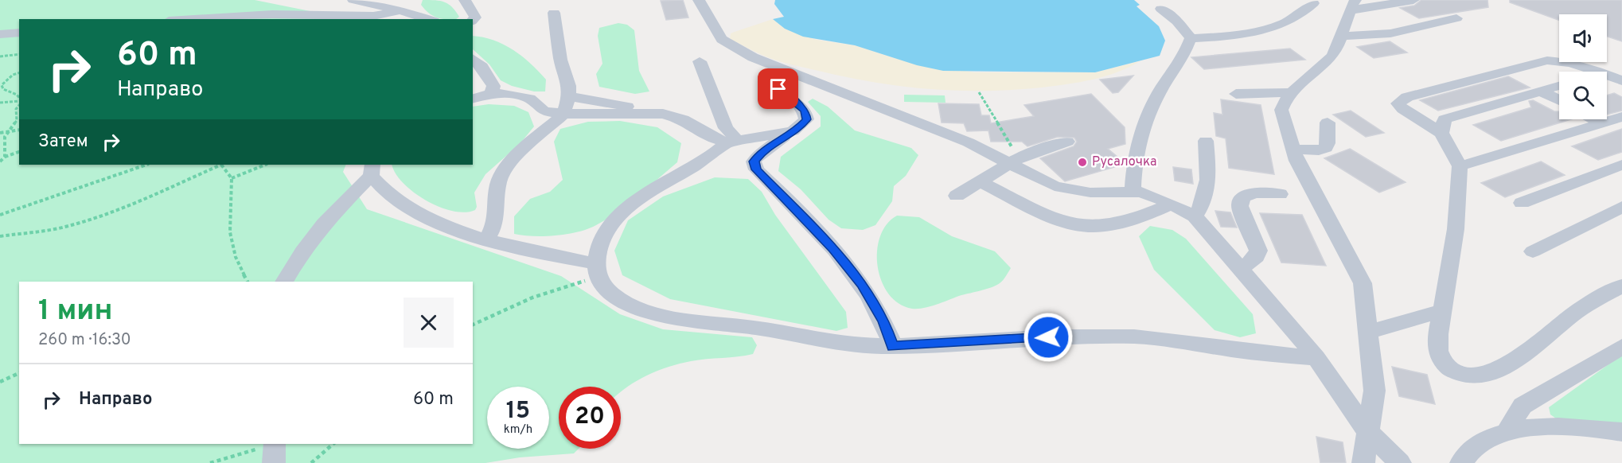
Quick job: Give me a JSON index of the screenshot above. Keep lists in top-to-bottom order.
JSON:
{
  "places": ["Русалочка"],
  "page": {
    "turn": ["60 m", "Направо"],
    "then": "Затем",
    "heading": ["1 мин", "260 m · 16:30"],
    "list": [
      {
        "name": "Направо",
        "value": "60 m"
      }
    ],
    "speed": "15 km/h",
    "limit": "20"
  }
}
